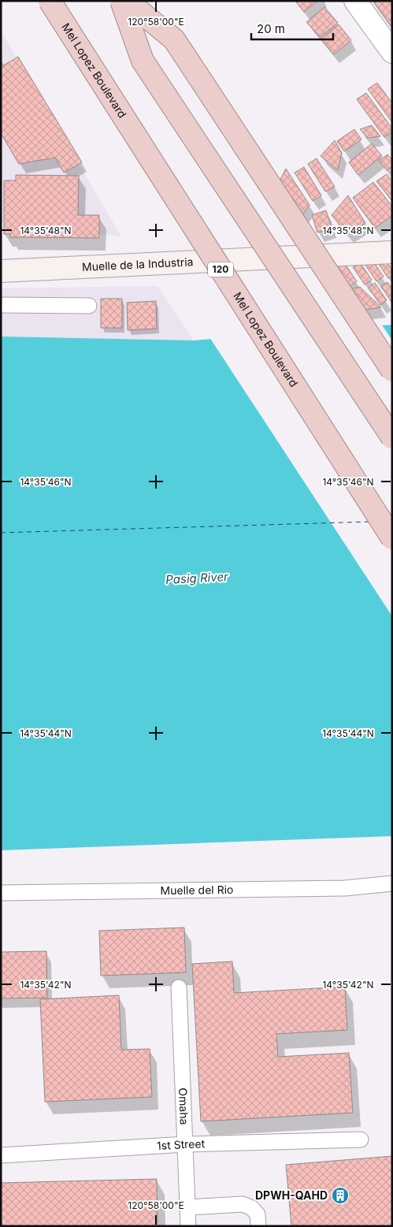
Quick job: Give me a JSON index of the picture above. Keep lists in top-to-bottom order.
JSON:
{
  "streets": {
    "highway": ["Mel Lopez Boulevard", "120"],
    "street": ["Muelle de la Industria"],
    "lane": ["Muelle del Rio", "Omaha", "1st Street"]
  },
  "crossings": [
    ["Omaha", "1st Street"]
  ],
  "water": ["Pasig River"],
  "places": {
    "building": ["DPWH-QAHD"]
  },
  "scale_bar": "20 m",
  "coordinates": [
    "120°58'00\"E",
    "14°35'48\"N",
    "14°35'46\"N",
    "14°35'44\"N",
    "14°35'42\"N"
  ]
}
